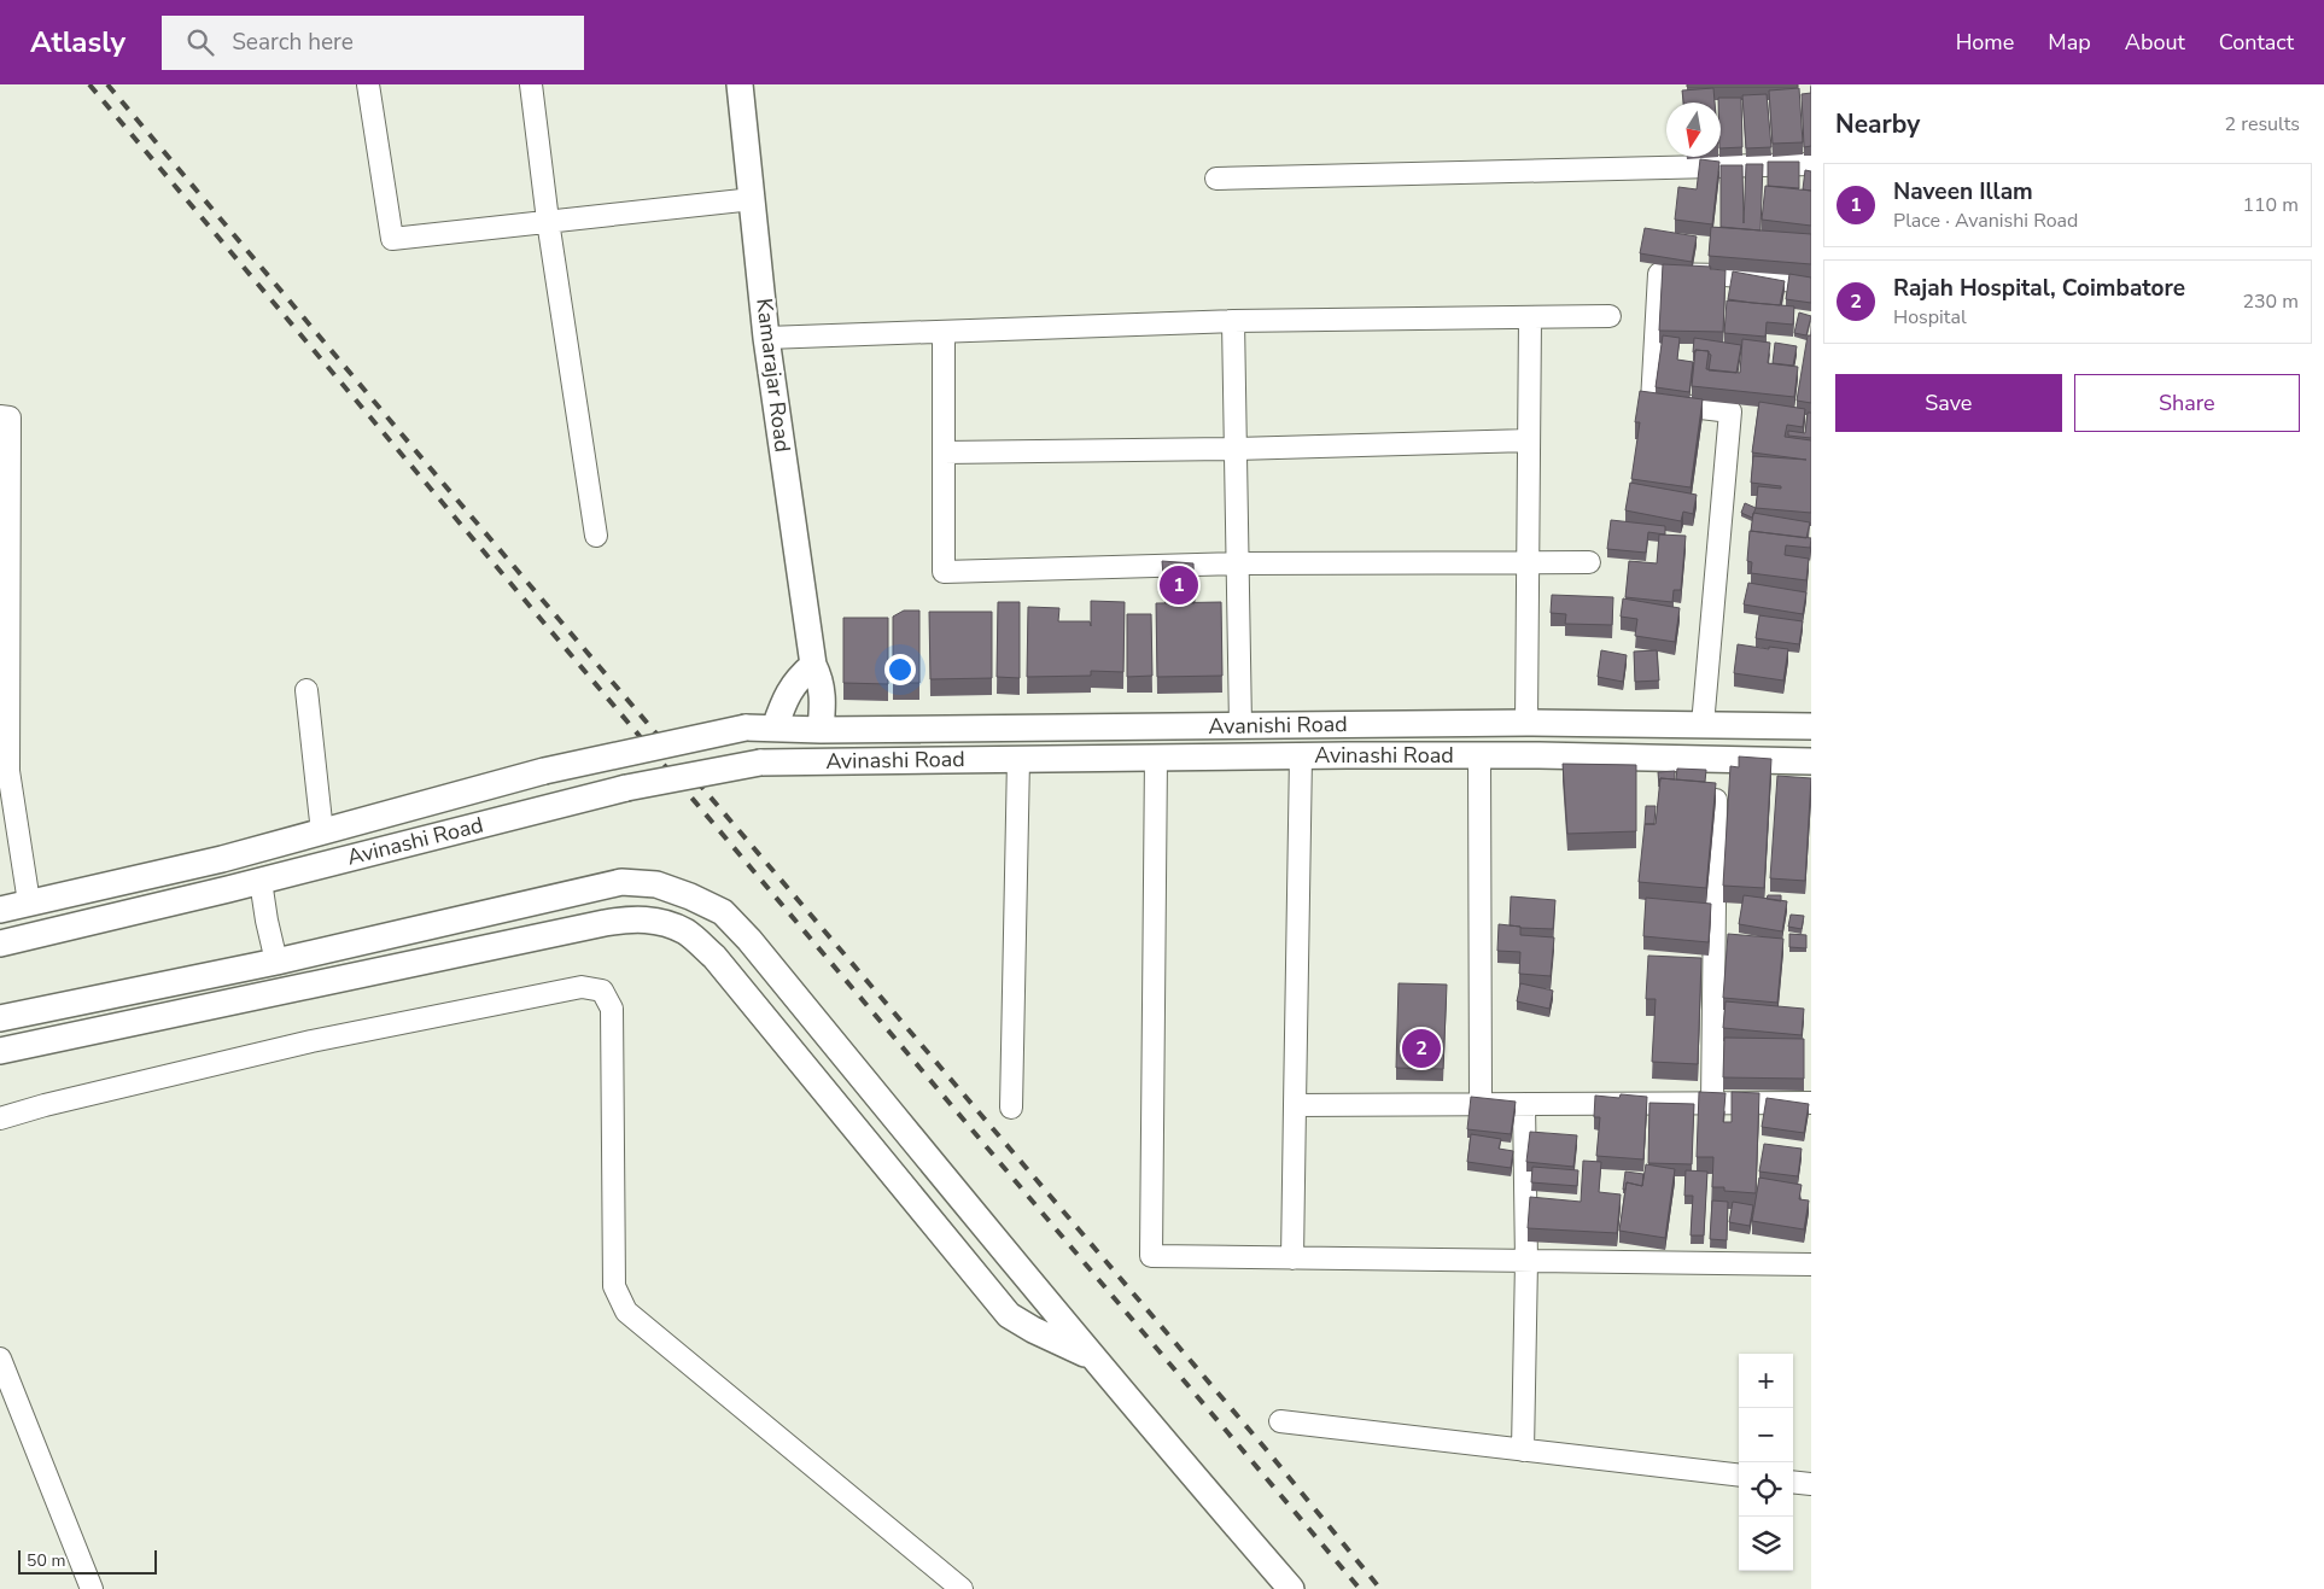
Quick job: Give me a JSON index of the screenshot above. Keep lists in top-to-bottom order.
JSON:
{
  "streets": {
    "main road": ["Kamarajar Road", "Avanishi Road", "Avinashi Road"]
  },
  "crossings": [
    ["Kamarajar Road", "Avanishi Road"],
    ["Avanishi Road", "Avinashi Road"]
  ],
  "scale_bar": "50 m",
  "north": "bottom",
  "page": {
    "header": "Atlasly",
    "search": "Search here",
    "nav": [
      "Home",
      "Map",
      "About",
      "Contact"
    ],
    "heading": ["Nearby", "2 results"],
    "list": [
      {
        "mark": "1",
        "name": "Naveen Illam",
        "note": "Place · Avanishi Road",
        "value": "110 m"
      },
      {
        "mark": "2",
        "name": "Rajah Hospital, Coimbatore",
        "note": "Hospital",
        "value": "230 m"
      }
    ],
    "buttons": ["Save", "Share"],
    "pins": ["1", "2"],
    "map_buttons": ["+", "−"],
    "scale": "50 m"
  }
}
